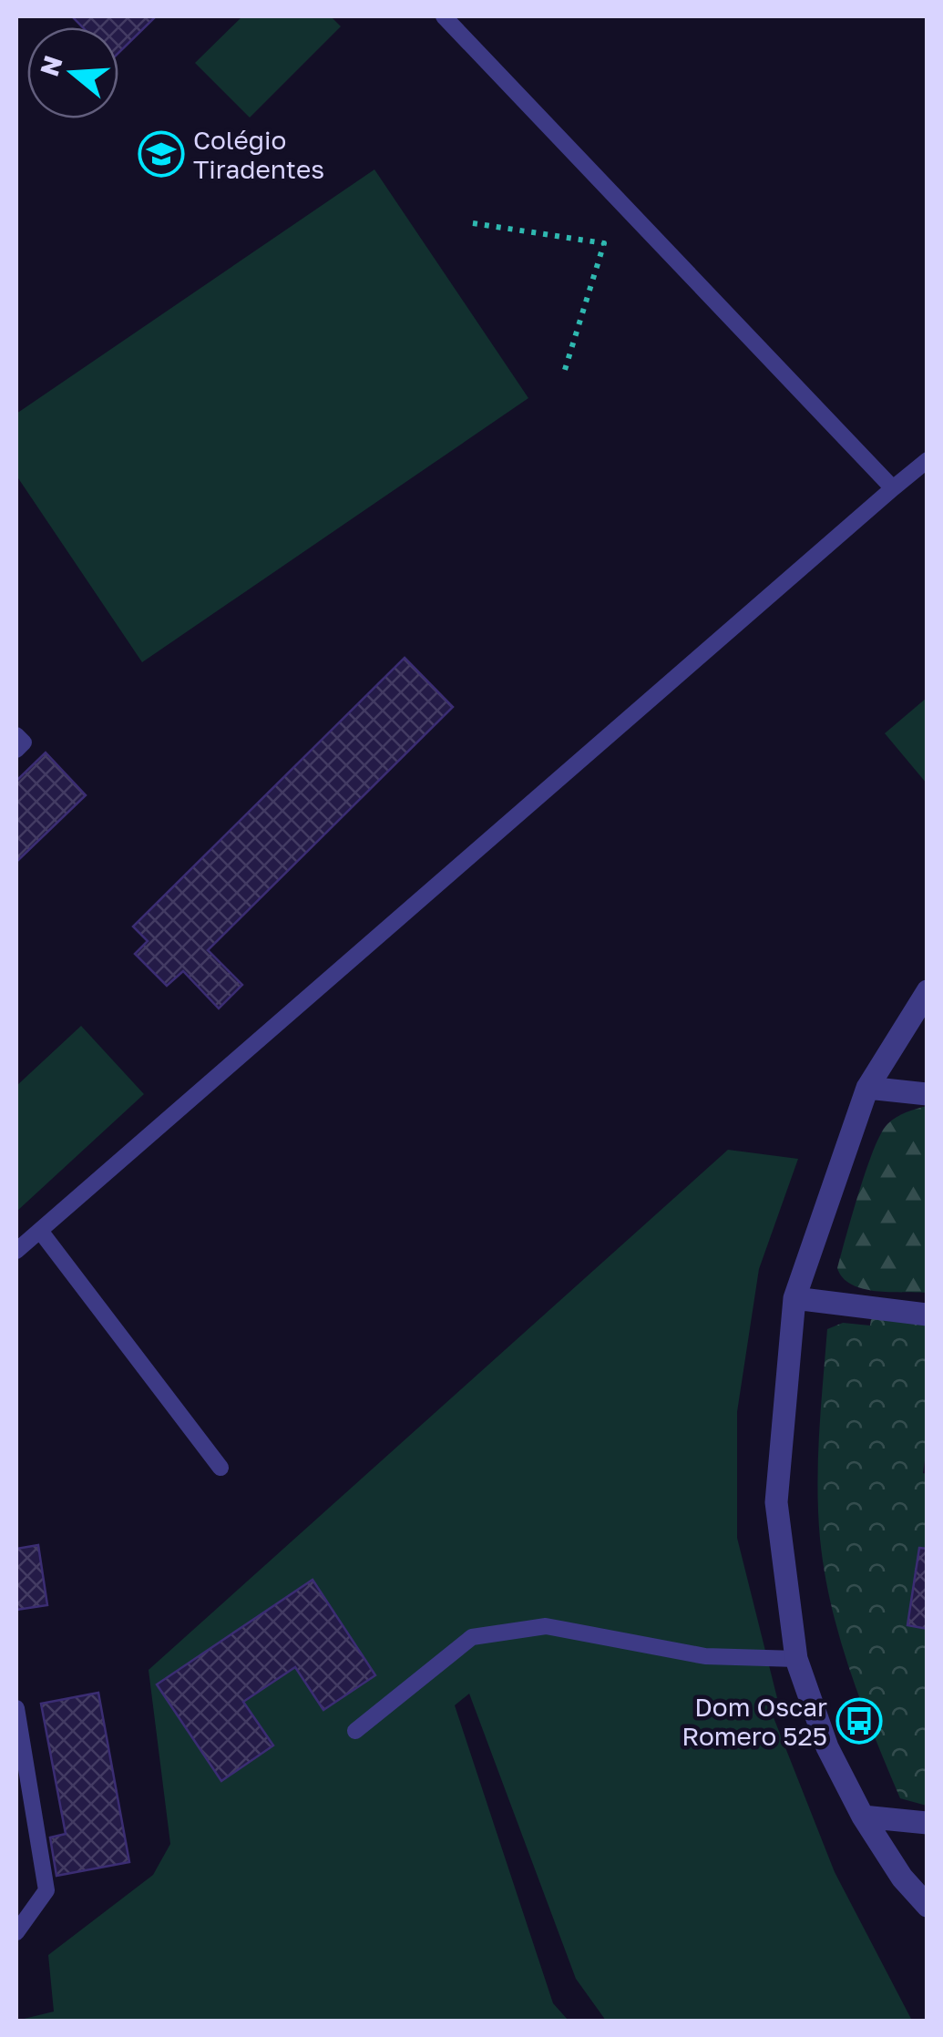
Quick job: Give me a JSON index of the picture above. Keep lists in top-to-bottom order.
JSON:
{
  "places": {
    "school or university": ["Colégio Tiradentes"],
    "bus stop": ["Dom Oscar Romero 525"]
  },
  "north": "left"
}
